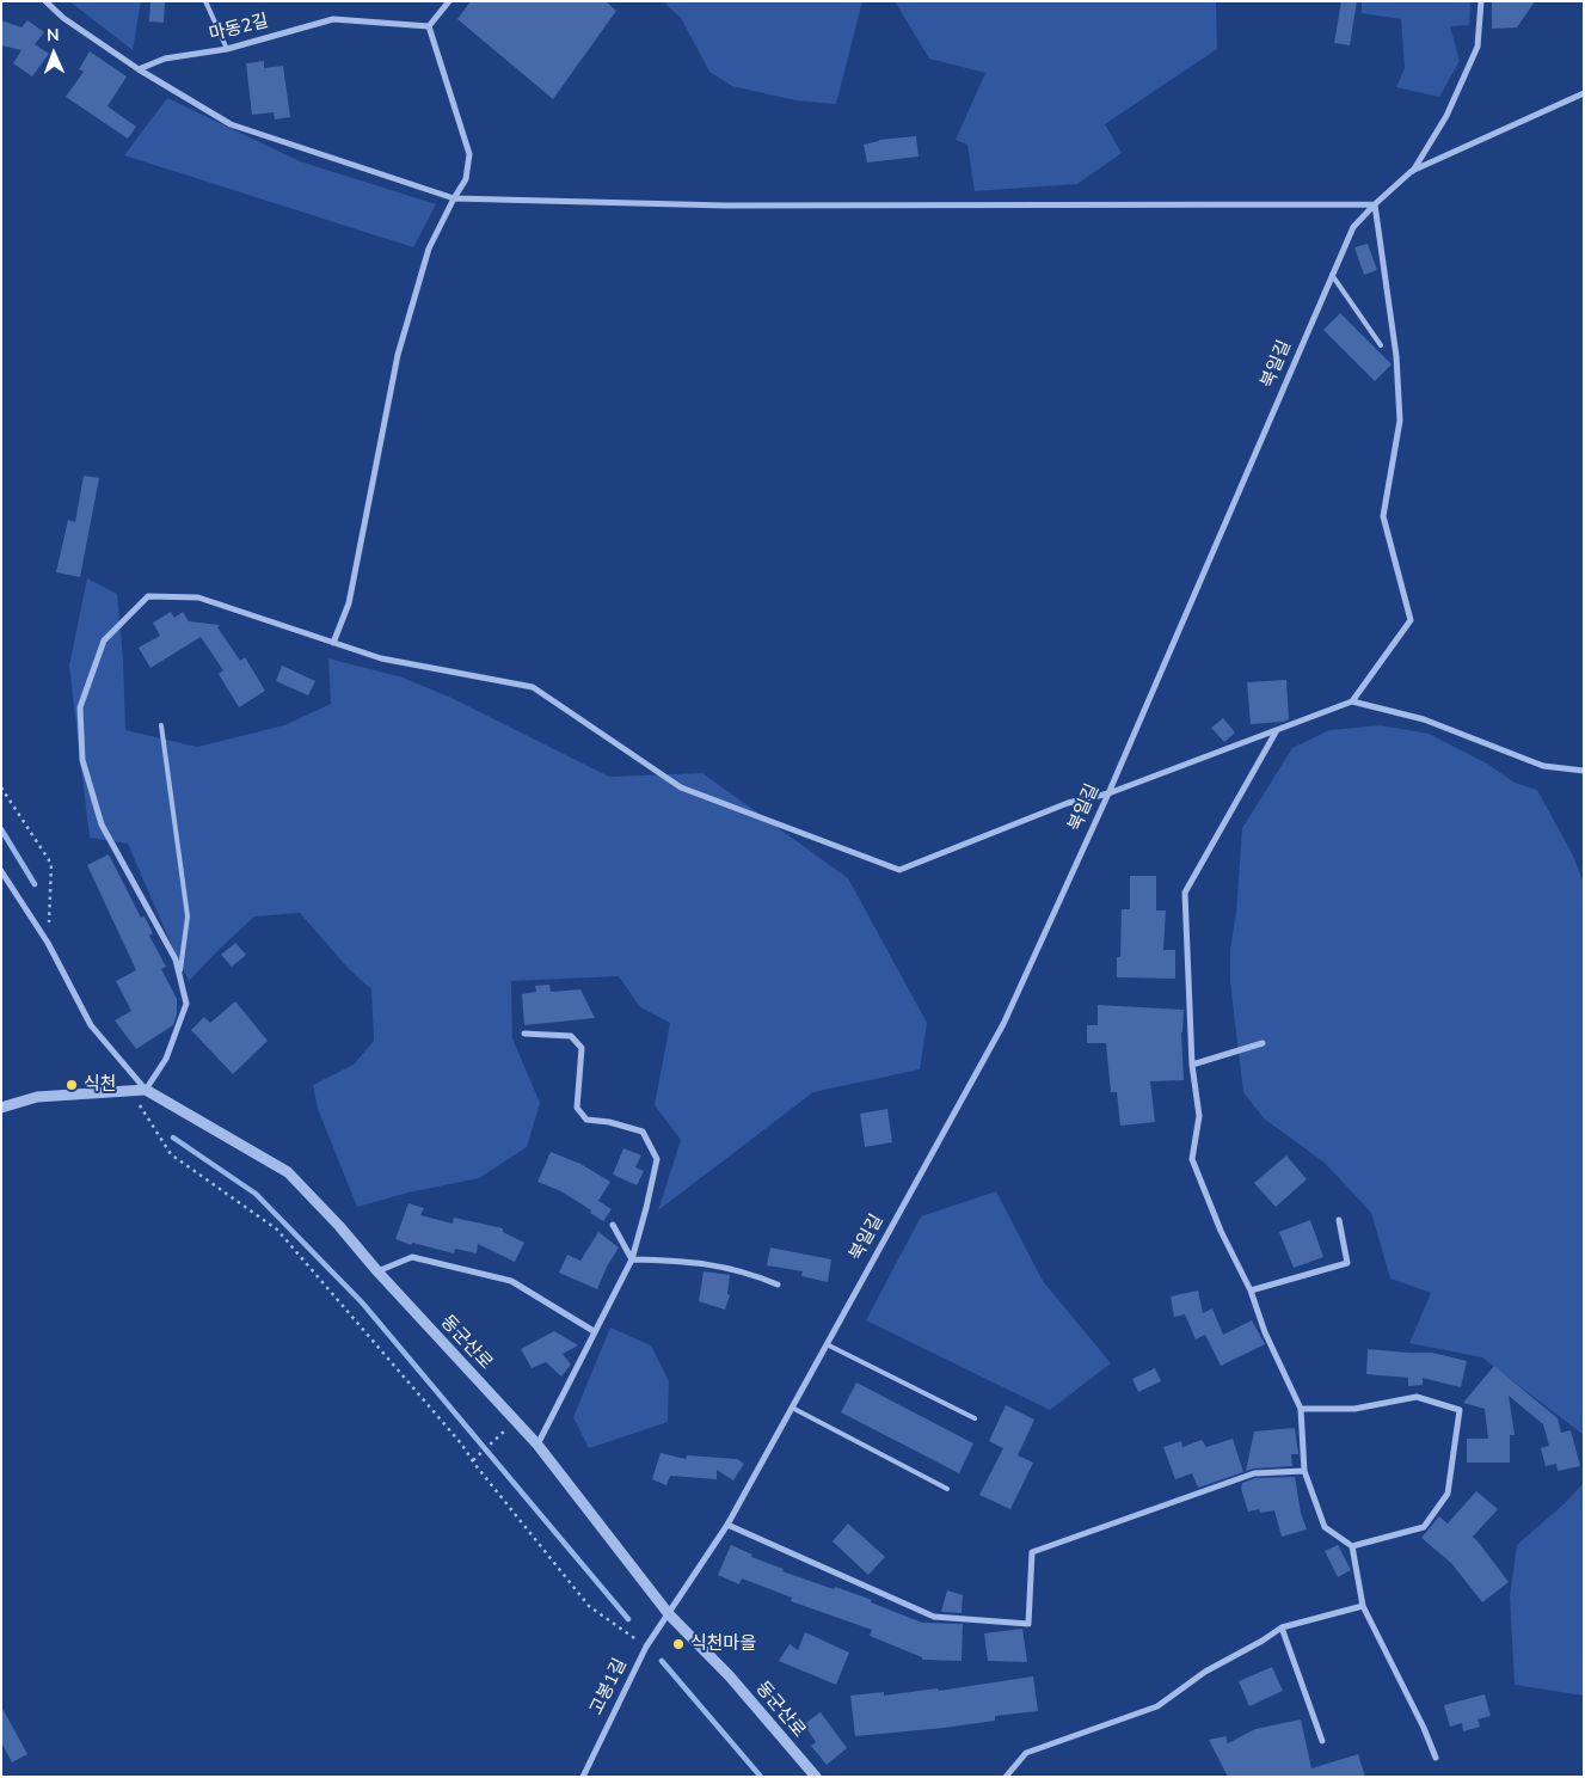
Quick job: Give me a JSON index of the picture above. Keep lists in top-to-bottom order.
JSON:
{
  "streets": {
    "street": [
      "마동2길",
      "북일길",
      "동군산로",
      "고봉1길"
    ]
  },
  "crossings": [
    ["북일길", "동군산로"],
    ["북일길", "고봉1길"],
    ["동군산로", "고봉1길"]
  ],
  "places": ["식천", "식천마을"],
  "north": "top"
}
